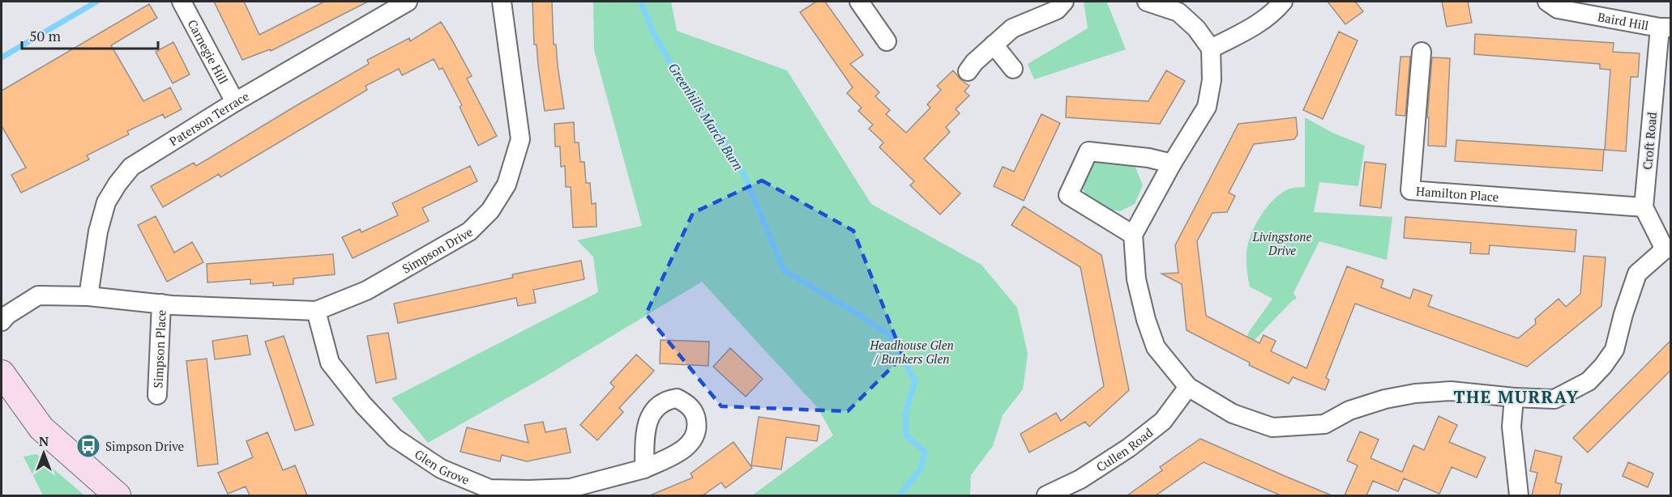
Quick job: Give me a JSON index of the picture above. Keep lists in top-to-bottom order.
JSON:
{
  "streets": {
    "street": [
      "Baird Hill",
      "Carnegie Hill",
      "Paterson Terrace",
      "Croft Road",
      "Hamilton Place",
      "Simpson Drive",
      "Simpson Place",
      "Cullen Road",
      "Glen Grove"
    ]
  },
  "crossings": [
    ["Baird Hill", "Croft Road"],
    ["Carnegie Hill", "Paterson Terrace"],
    ["Paterson Terrace", "Simpson Drive"],
    ["Croft Road", "Hamilton Place"],
    ["Simpson Drive", "Simpson Place"],
    ["Simpson Drive", "Glen Grove"]
  ],
  "districts": ["THE MURRAY"],
  "water": ["Greenhills March Burn"],
  "parks": ["Livingstone Drive", "Headhouse Glen / Bunkers Glen"],
  "places": {
    "bus stop": ["Simpson Drive"]
  },
  "scale_bar": "50 m",
  "north": "top"
}
